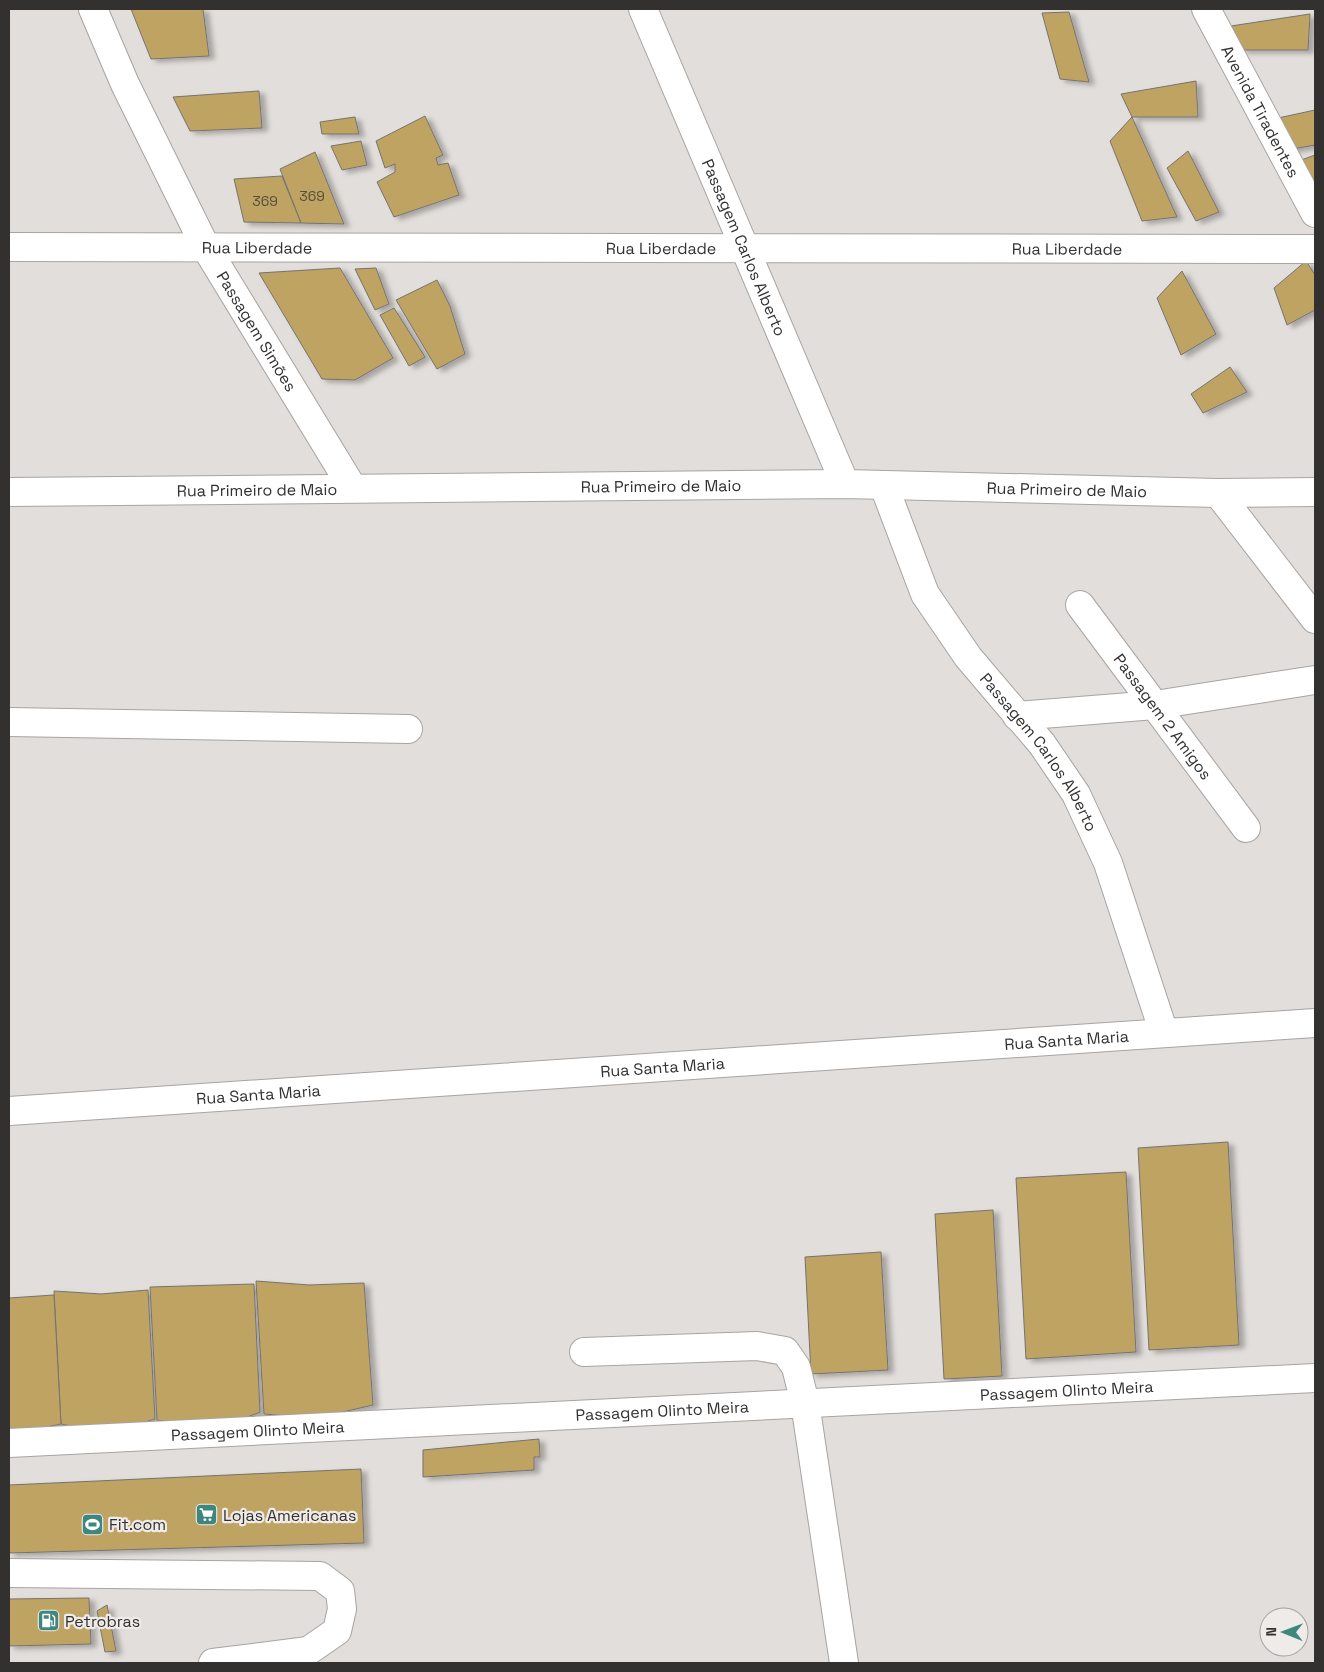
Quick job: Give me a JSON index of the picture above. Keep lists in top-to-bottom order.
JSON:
{
  "streets": {
    "street": [
      "Avenida Tiradentes",
      "Rua Liberdade",
      "Passagem Carlos Alberto",
      "Passagem Simões",
      "Rua Primeiro de Maio",
      "Passagem 2 Amigos",
      "Rua Santa Maria",
      "Passagem Olinto Meira"
    ]
  },
  "crossings": [
    ["Rua Liberdade", "Passagem Carlos Alberto"],
    ["Rua Liberdade", "Passagem Simões"],
    ["Passagem Carlos Alberto", "Rua Primeiro de Maio"],
    ["Passagem Carlos Alberto", "Rua Santa Maria"],
    ["Passagem Simões", "Rua Primeiro de Maio"]
  ],
  "places": {
    "supermarket": ["Lojas Americanas"],
    "sports": ["Fit.com"],
    "fuel station": ["Petrobras"]
  },
  "house_numbers": ["369", "369"],
  "north": "left"
}
